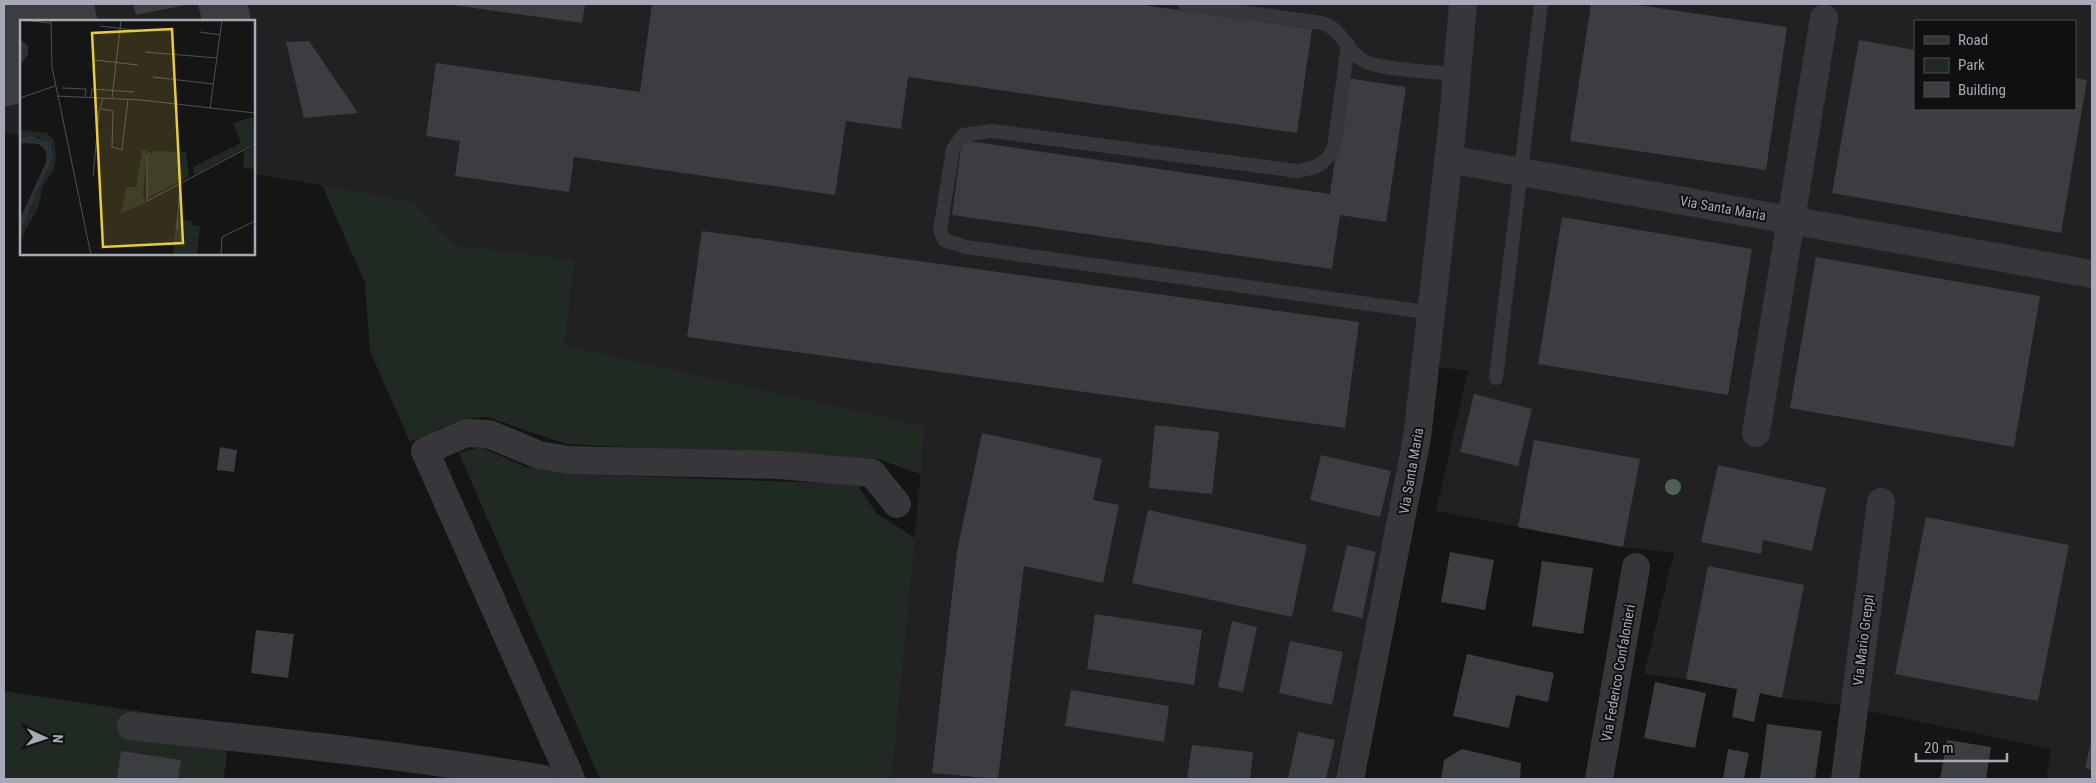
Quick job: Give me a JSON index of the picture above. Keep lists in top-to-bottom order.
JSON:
{
  "streets": {
    "street": ["Via Santa Maria", "Via Mario Greppi", "Via Federico Confalonieri"]
  },
  "legend": ["Road", "Park", "Building"],
  "scale_bar": "20 m",
  "north": "right"
}
